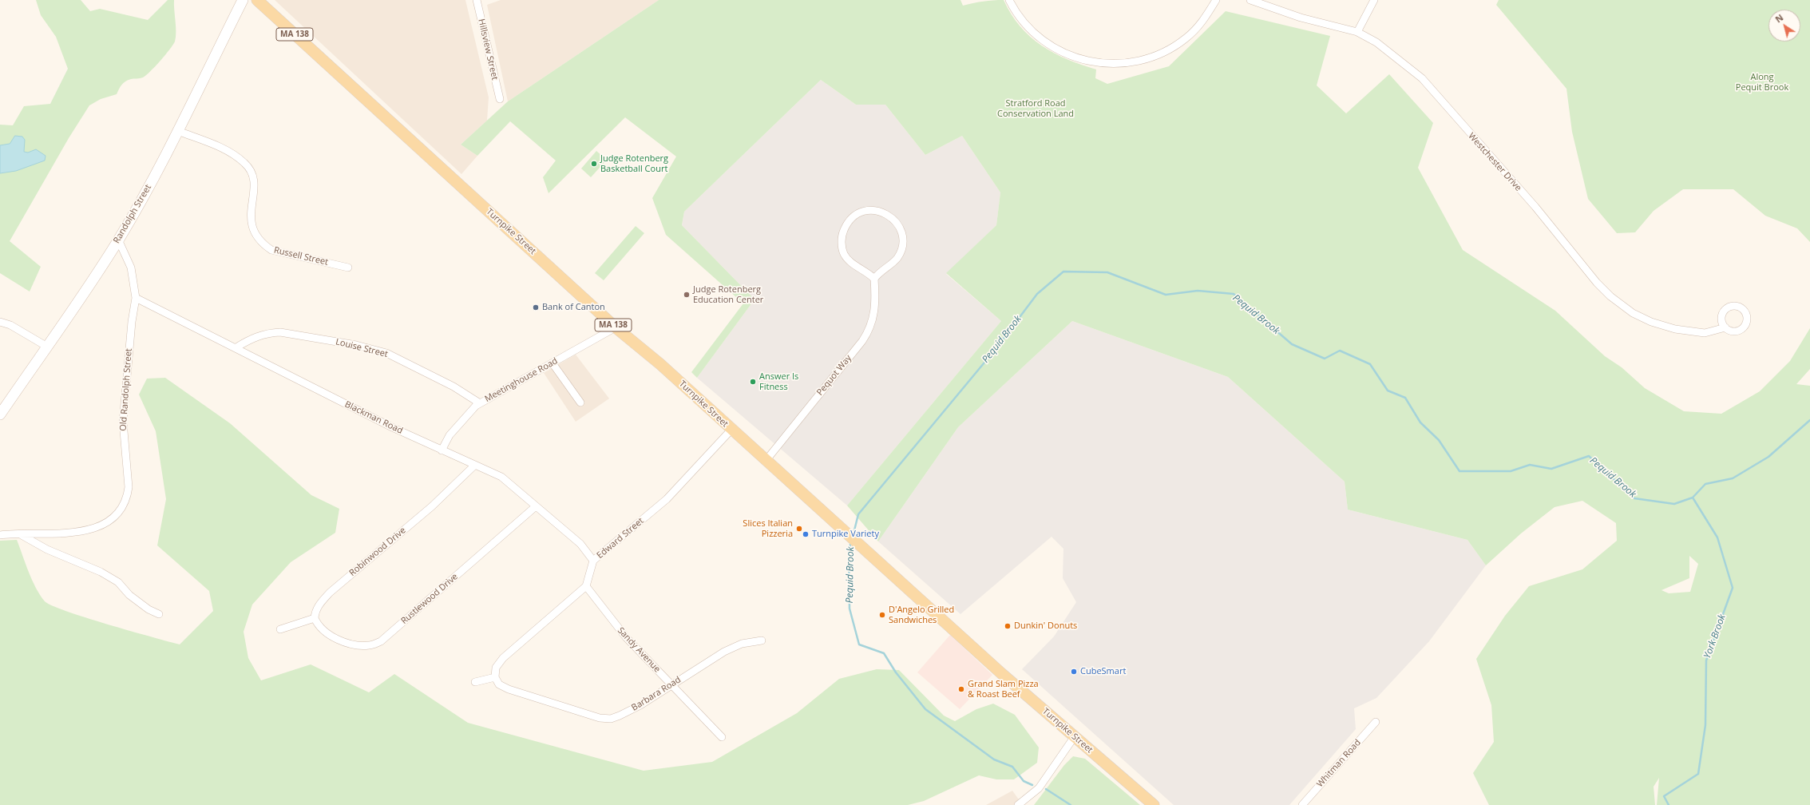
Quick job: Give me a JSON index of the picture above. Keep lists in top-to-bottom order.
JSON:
{
  "streets": {
    "main road": ["MA 138", "Randolph Street", "Turnpike Street"],
    "street": [
      "Hillsview Street",
      "Westchester Drive",
      "Russell Street",
      "Louise Street",
      "Pequot Way",
      "Meetinghouse Road",
      "Old Randolph Street",
      "Blackman Road",
      "Edward Street",
      "Robinwood Drive",
      "Rustlewood Drive",
      "Sandy Avenue",
      "Barbara Road",
      "Whitman Road"
    ]
  },
  "crossings": [
    ["Randolph Street", "Russell Street"],
    ["Randolph Street", "Old Randolph Street"],
    ["Turnpike Street", "Pequot Way"],
    ["Turnpike Street", "Meetinghouse Road"],
    ["Turnpike Street", "Edward Street"],
    ["Louise Street", "Meetinghouse Road"],
    ["Louise Street", "Blackman Road"],
    ["Meetinghouse Road", "Blackman Road"],
    ["Old Randolph Street", "Blackman Road"],
    ["Blackman Road", "Edward Street"],
    ["Blackman Road", "Robinwood Drive"],
    ["Blackman Road", "Rustlewood Drive"],
    ["Edward Street", "Sandy Avenue"],
    ["Robinwood Drive", "Rustlewood Drive"],
    ["Sandy Avenue", "Barbara Road"]
  ],
  "water": ["Pequid Brook", "York Brook"],
  "parks": ["Along Pequit Brook", "Stratford Road Conservation Land"],
  "places": [
    "Judge Rotenberg Basketball Court",
    "Judge Rotenberg Education Center",
    "Bank of Canton",
    "Answer Is Fitness",
    "Slices Italian Pizzeria",
    "Turnpike Variety",
    "D'Angelo Grilled Sandwiches",
    "Dunkin' Donuts",
    "CubeSmart",
    "Grand Slam Pizza & Roast Beef"
  ],
  "north": "top left"
}
